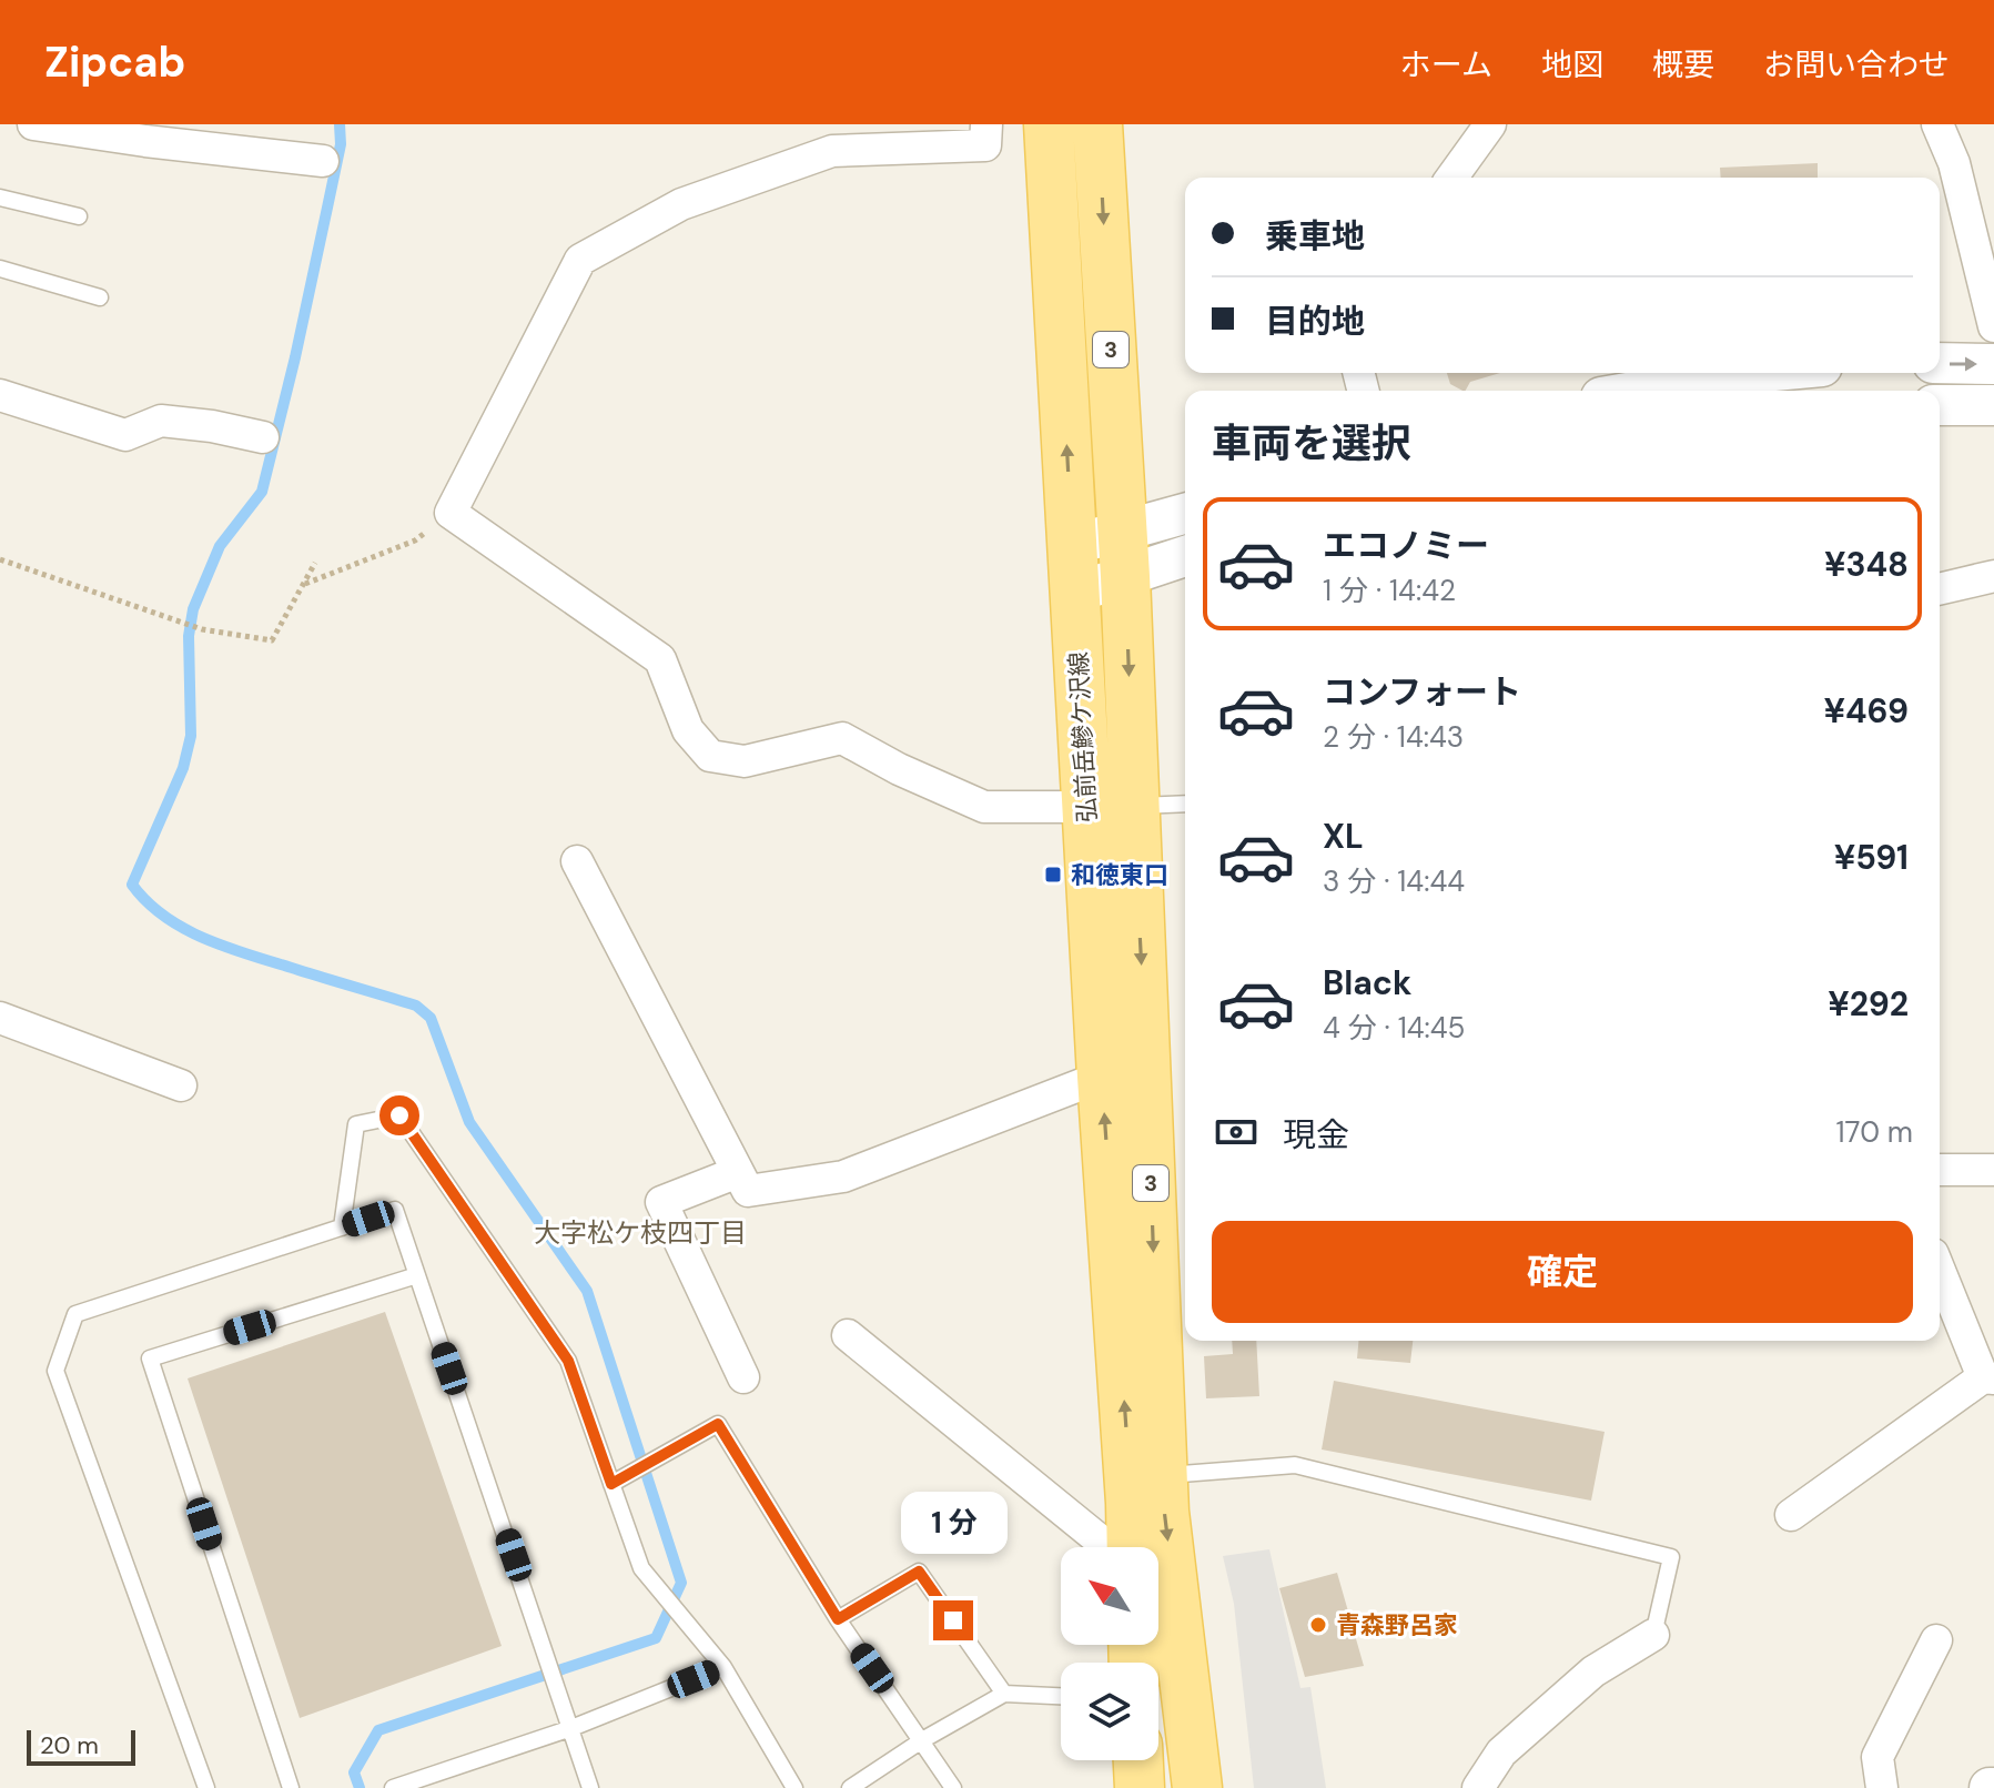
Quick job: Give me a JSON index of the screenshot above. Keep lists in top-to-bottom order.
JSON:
{
  "streets": {
    "main road": ["3", "弘前岳鰺ケ沢線"]
  },
  "districts": ["大字松ケ枝四丁目"],
  "places": {
    "transit": ["和徳東口"],
    "other": ["青森野呂家"]
  },
  "scale_bar": "20 m",
  "north": "top left",
  "page": {
    "header": "Zipcab",
    "nav": [
      "ホーム",
      "地図",
      "概要",
      "お問い合わせ"
    ],
    "banner": ["乗車地", "目的地"],
    "heading": "車両を選択",
    "list": [
      {
        "name": "エコノミー",
        "note": "1 分 · 14:42",
        "value": "¥348"
      },
      {
        "name": "コンフォート",
        "note": "2 分 · 14:43",
        "value": "¥469"
      },
      {
        "name": "XL",
        "note": "3 分 · 14:44",
        "value": "¥591"
      },
      {
        "name": "Black",
        "note": "4 分 · 14:45",
        "value": "¥292"
      }
    ],
    "pay": ["現金", "170 m"],
    "buttons": "確定",
    "bubble": "1 分",
    "scale": "20 m"
  }
}
